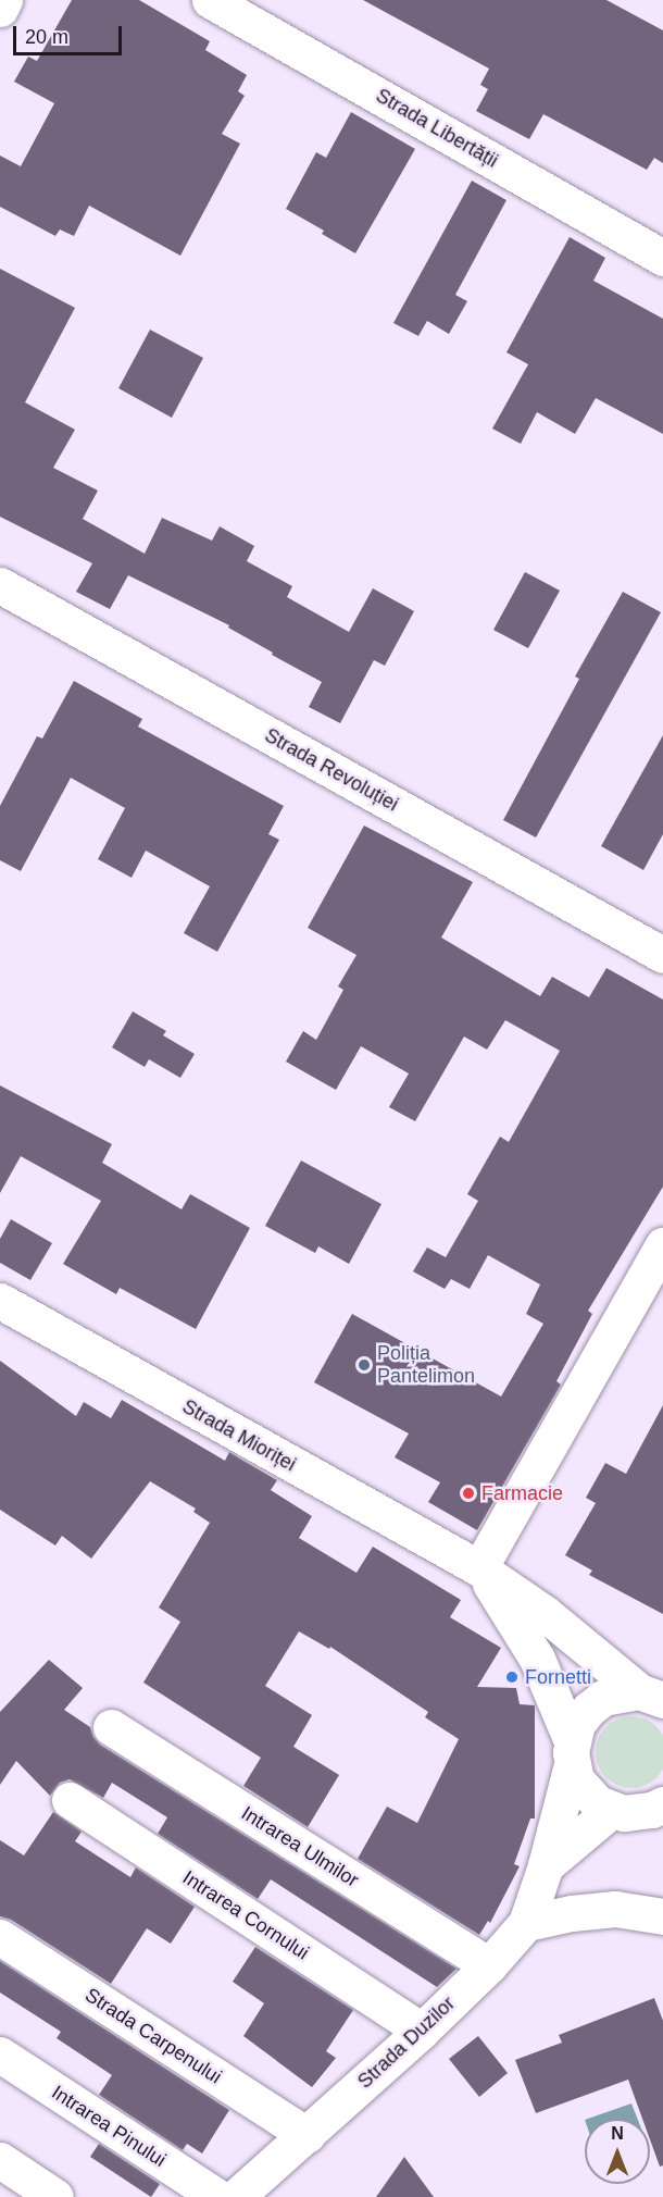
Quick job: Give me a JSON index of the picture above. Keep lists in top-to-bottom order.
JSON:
{
  "streets": {
    "street": [
      "Strada Libertății",
      "Strada Revoluției",
      "Strada Mioriței",
      "Intrarea Ulmilor",
      "Intrarea Cornului",
      "Strada Carpenului",
      "Strada Duzilor",
      "Intrarea Pinului"
    ]
  },
  "crossings": [
    ["Strada Mioriței", "Strada Duzilor"],
    ["Intrarea Ulmilor", "Strada Duzilor"],
    ["Intrarea Cornului", "Strada Duzilor"],
    ["Strada Carpenului", "Strada Duzilor"]
  ],
  "places": ["Poliția Pantelimon", "Farmacie", "Fornetti"],
  "scale_bar": "20 m",
  "north": "top"
}
